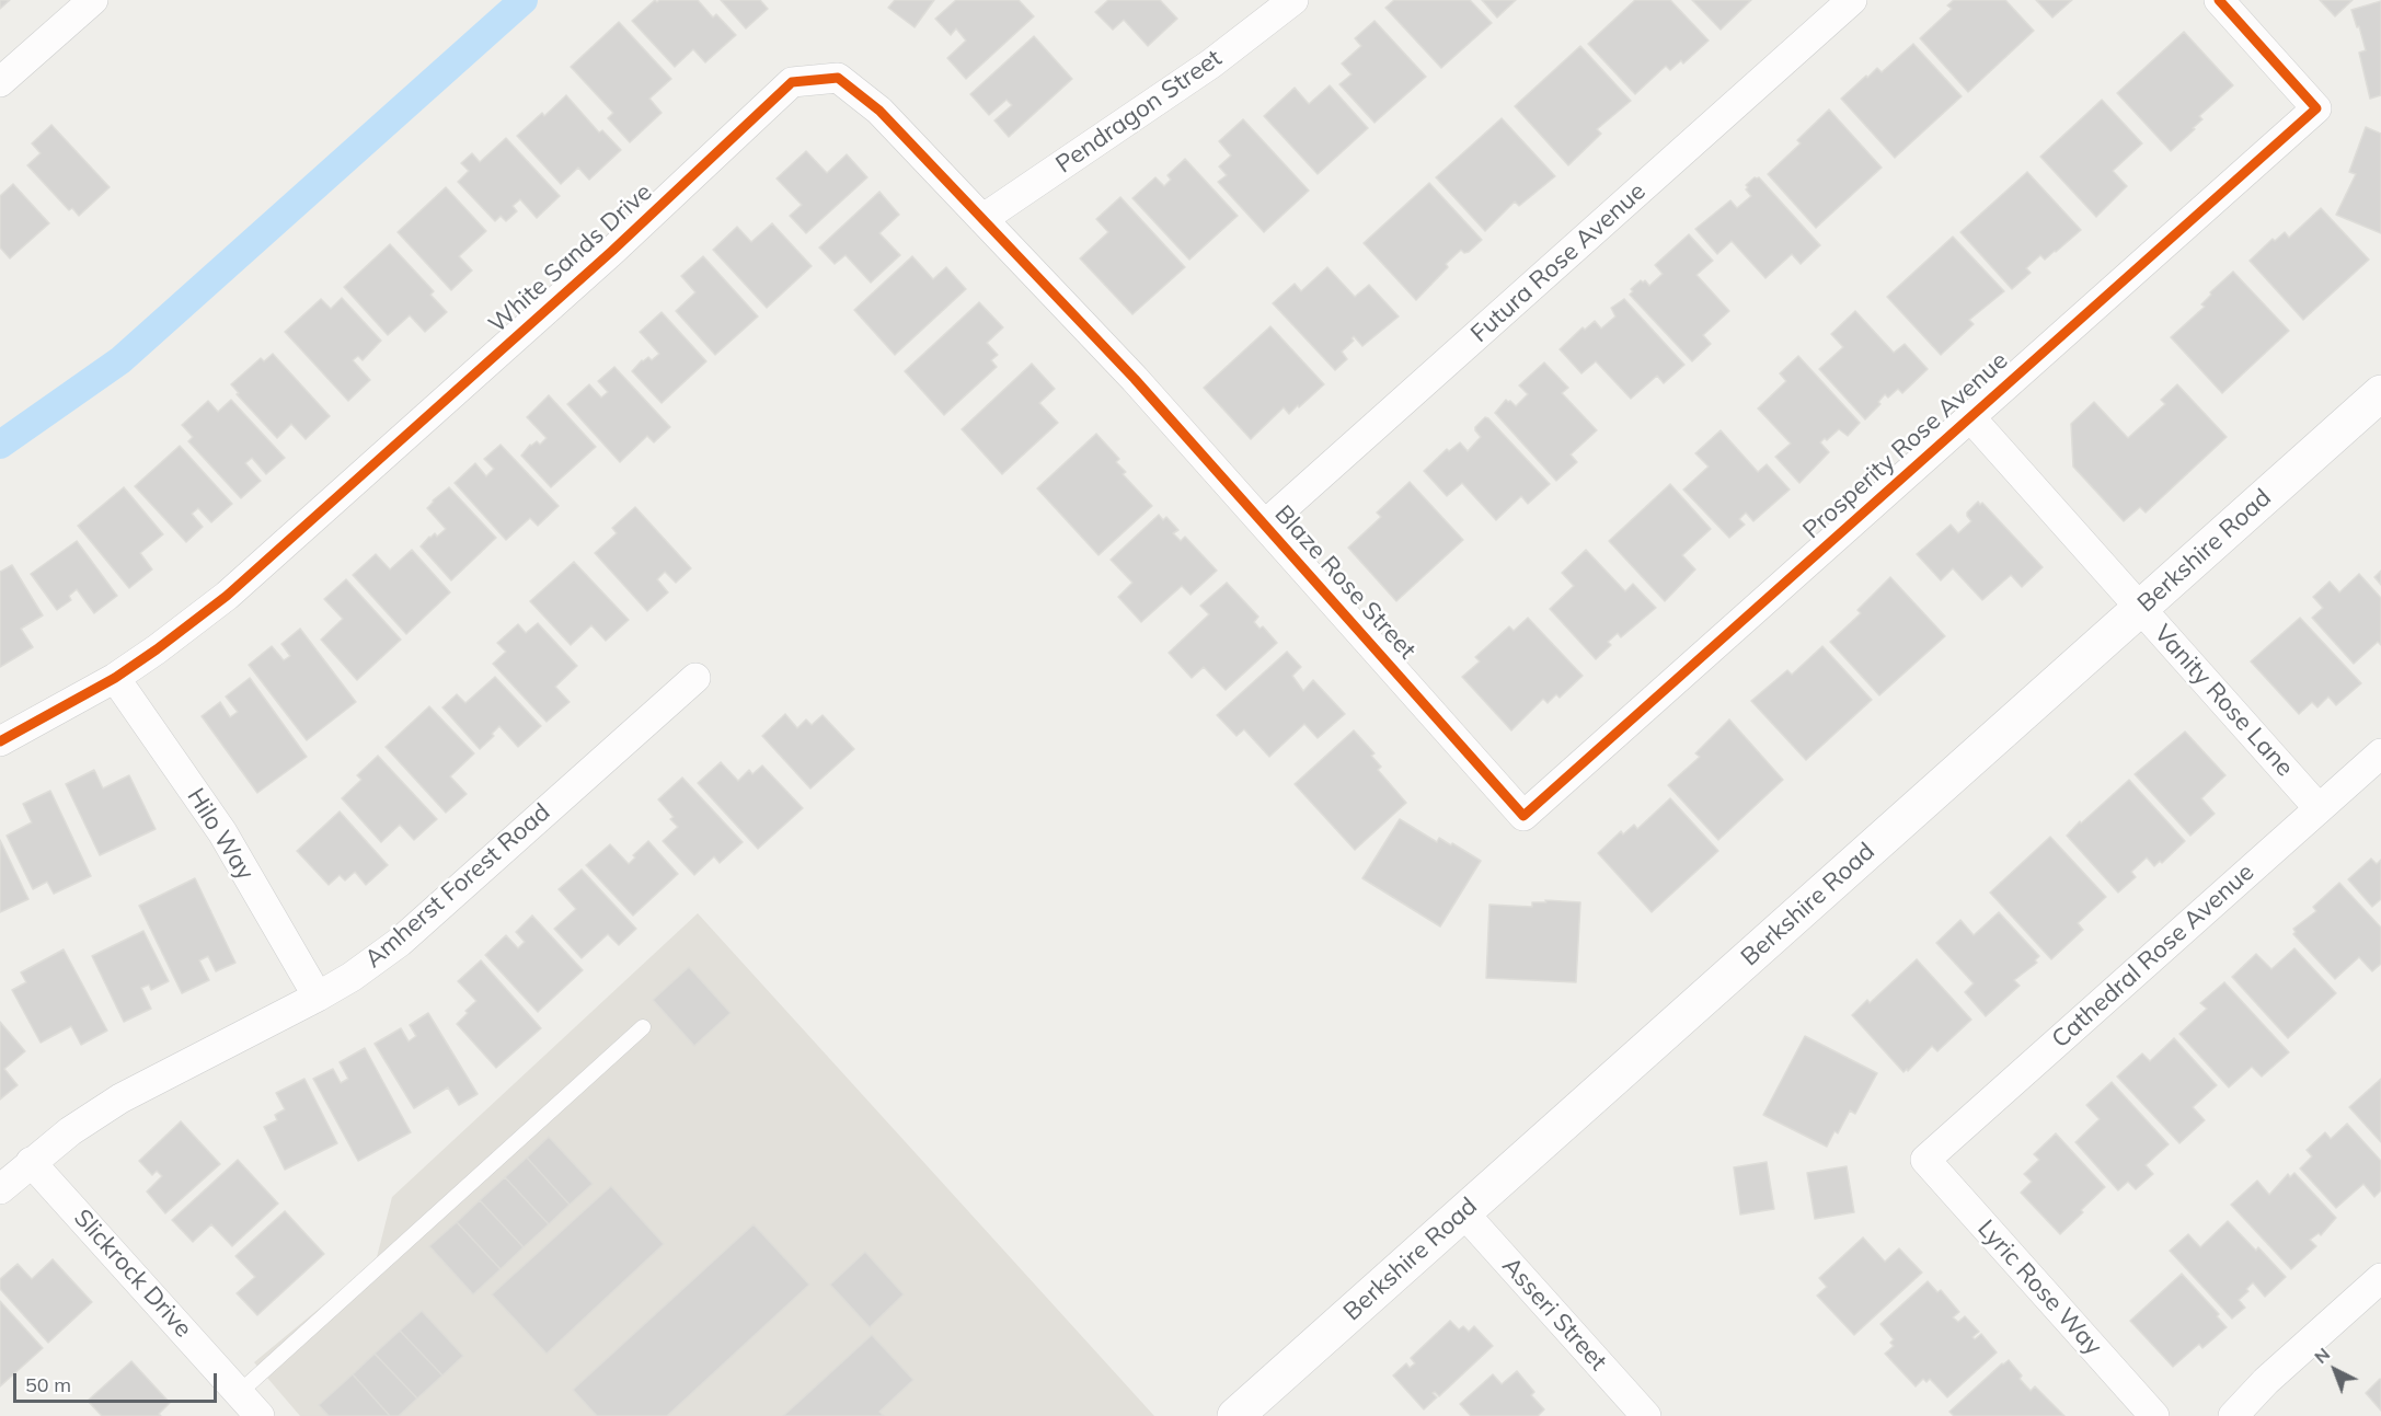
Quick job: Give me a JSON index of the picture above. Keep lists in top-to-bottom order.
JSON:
{
  "streets": {
    "street": [
      "Pendragon Street",
      "White Sands Drive",
      "Futura Rose Avenue",
      "Prosperity Rose Avenue",
      "Berkshire Road",
      "Blaze Rose Street",
      "Vanity Rose Lane",
      "Hilo Way",
      "Amherst Forest Road",
      "Cathedral Rose Avenue",
      "Slickrock Drive",
      "Lyric Rose Way",
      "Asseri Street"
    ]
  },
  "crossings": [
    ["Pendragon Street", "White Sands Drive"],
    ["White Sands Drive", "Blaze Rose Street"],
    ["White Sands Drive", "Hilo Way"],
    ["Futura Rose Avenue", "Blaze Rose Street"],
    ["Prosperity Rose Avenue", "Blaze Rose Street"],
    ["Prosperity Rose Avenue", "Vanity Rose Lane"],
    ["Berkshire Road", "Vanity Rose Lane"],
    ["Berkshire Road", "Asseri Street"],
    ["Vanity Rose Lane", "Cathedral Rose Avenue"],
    ["Hilo Way", "Amherst Forest Road"],
    ["Amherst Forest Road", "Slickrock Drive"],
    ["Cathedral Rose Avenue", "Lyric Rose Way"]
  ],
  "scale_bar": "50 m",
  "north": "top left"
}
